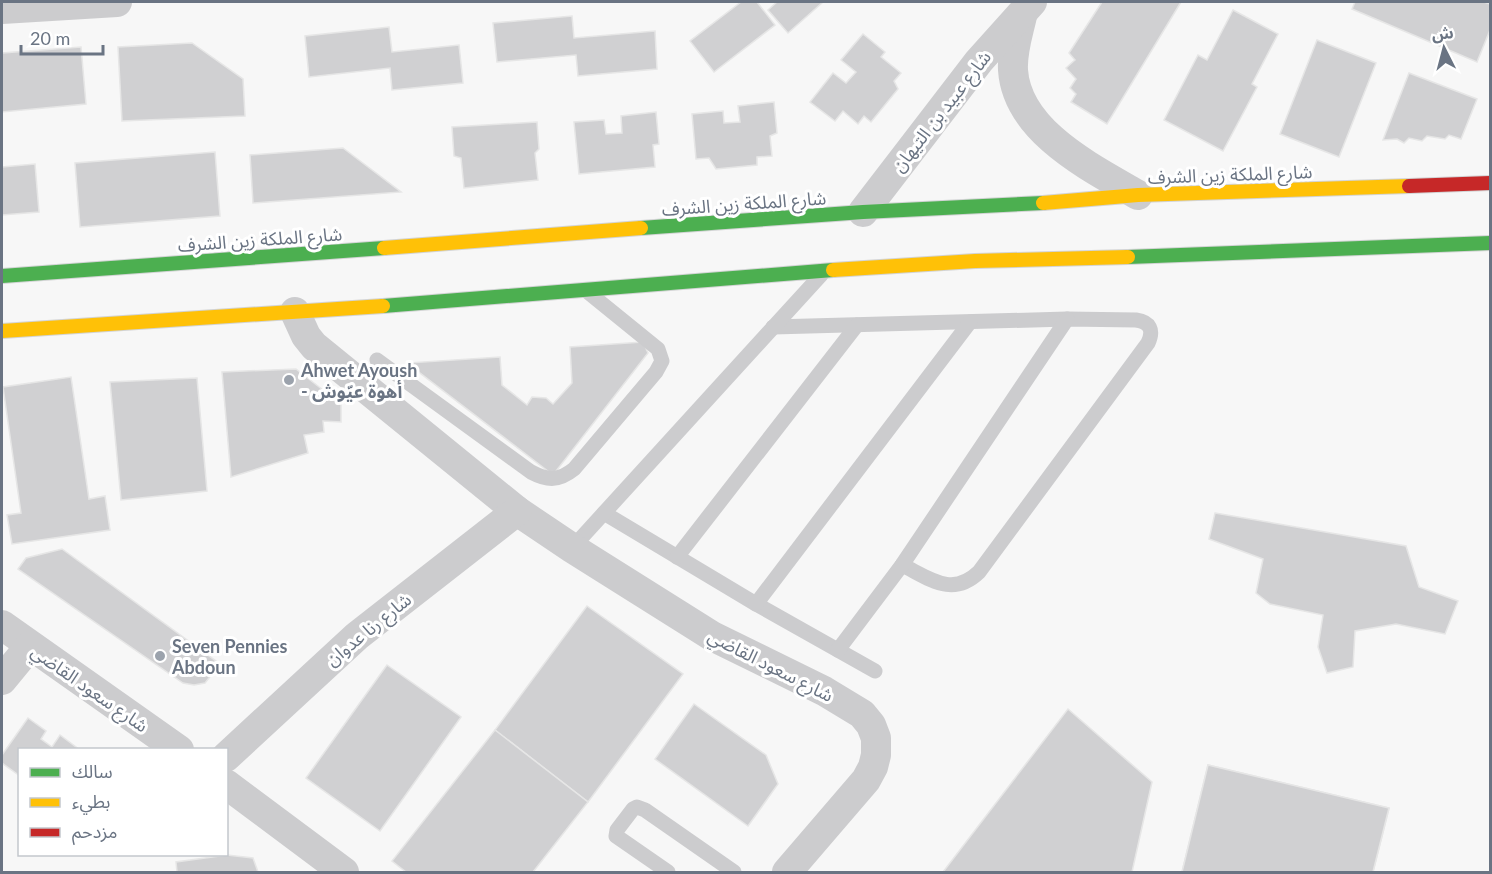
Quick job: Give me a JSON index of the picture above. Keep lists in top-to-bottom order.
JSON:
{
  "streets": {
    "main road": ["شارع الملكة زين الشرف"],
    "street": ["شارع عبيد بن التيهان", "شارع رنا عدوان", "شارع سعود القاضي"]
  },
  "crossings": [
    ["شارع عبيد بن التيهان", "شارع الملكة زين الشرف"],
    ["شارع رنا عدوان", "شارع سعود القاضي"]
  ],
  "places": ["Ahwet Ayoush - أهوة عيّوش", "Seven Pennies Abdoun"],
  "legend": ["سالك", "بطيء", "مزدحم"],
  "scale_bar": "20 m",
  "north": "top"
}
